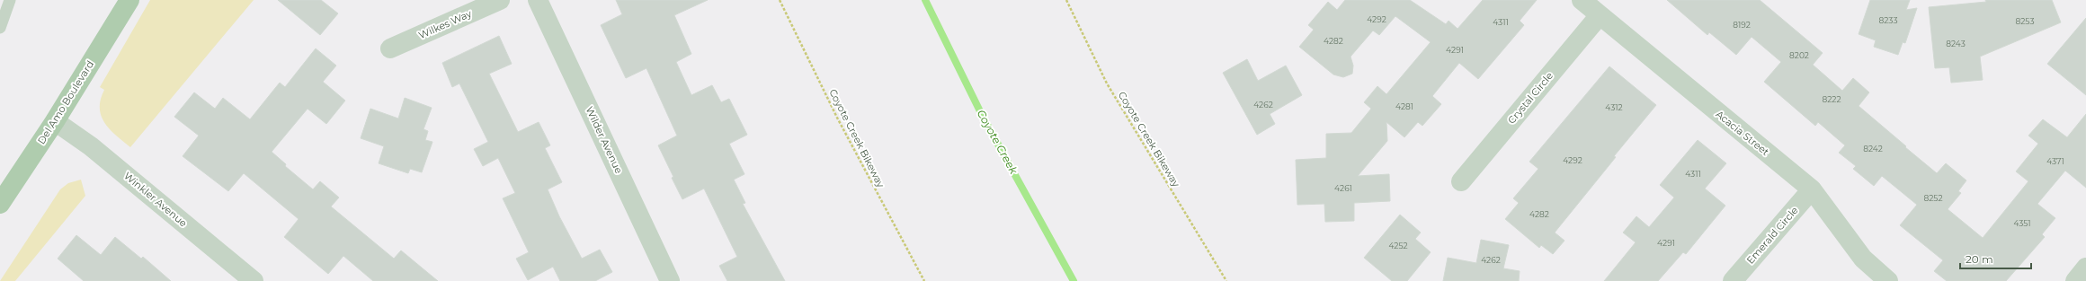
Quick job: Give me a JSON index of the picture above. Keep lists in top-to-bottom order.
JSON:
{
  "streets": {
    "main road": ["Del Amo Boulevard"],
    "street": [
      "Wilkes Way",
      "Crystal Circle",
      "Acacia Street",
      "Wilder Avenue",
      "Winkler Avenue",
      "Emerald Circle"
    ],
    "path": ["Coyote Creek Bikeway"]
  },
  "crossings": [
    ["Crystal Circle", "Acacia Street"],
    ["Del Amo Boulevard", "Winkler Avenue"],
    ["Acacia Street", "Emerald Circle"]
  ],
  "water": ["Coyote Creek"],
  "house_numbers": [
    "4292",
    "8233",
    "8253",
    "4311",
    "8192",
    "4282",
    "8243",
    "4291",
    "8202",
    "8222",
    "4262",
    "4281",
    "4312",
    "8242",
    "4292",
    "4371",
    "4311",
    "4261",
    "8252",
    "4282",
    "4351",
    "4291",
    "4252",
    "4262"
  ],
  "scale_bar": "20 m"
}
